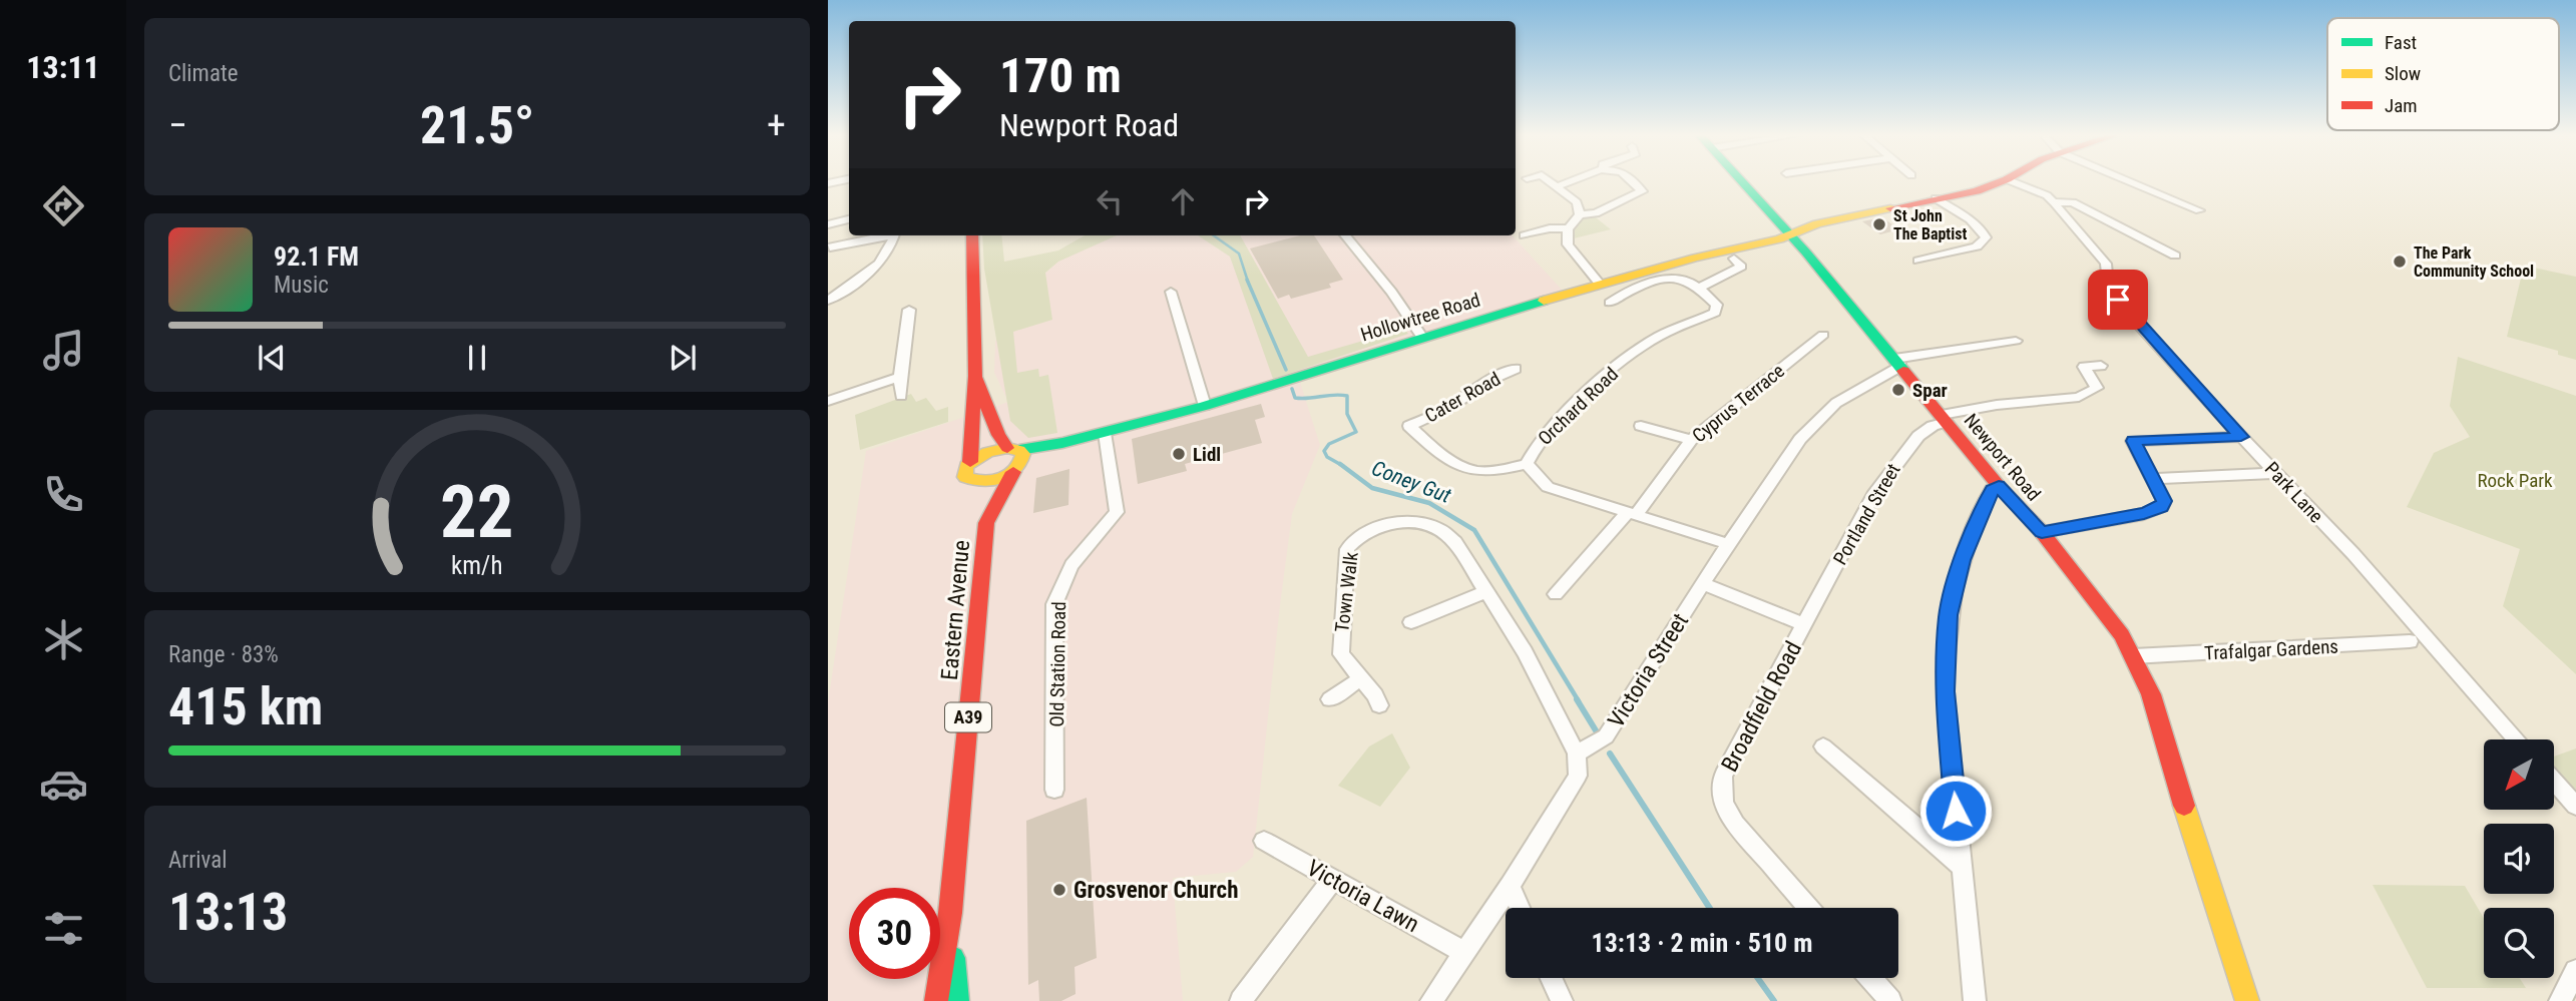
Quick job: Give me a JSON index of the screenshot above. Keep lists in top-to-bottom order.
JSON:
{
  "streets": {
    "main road": [
      "Hollowtree Road",
      "Newport Road",
      "Eastern Avenue",
      "A39"
    ],
    "street": [
      "Cater Road",
      "Cyprus Terrace",
      "Orchard Road",
      "Park Lane",
      "Portland Street",
      "Town Walk",
      "Trafalgar Gardens",
      "Old Station Road",
      "Victoria Street",
      "Broadfield Road",
      "Victoria Lawn"
    ]
  },
  "crossings": [
    ["Hollowtree Road", "Newport Road"],
    ["Hollowtree Road", "Eastern Avenue"],
    ["Hollowtree Road", "Old Station Road"],
    ["Cater Road", "Orchard Road"],
    ["Cyprus Terrace", "Orchard Road"],
    ["Newport Road", "Portland Street"],
    ["Newport Road", "Trafalgar Gardens"],
    ["Newport Road", "Victoria Street"],
    ["Portland Street", "Broadfield Road"],
    ["Town Walk", "Victoria Street"],
    ["Eastern Avenue", "A39"]
  ],
  "water": ["Coney Gut"],
  "parks": ["Rock Park"],
  "places": [
    "St John The Baptist",
    "The Park Community School",
    "Spar",
    "Lidl",
    "Grosvenor Church"
  ],
  "legend": ["Fast", "Slow", "Jam"],
  "north": "bottom left",
  "page": {
    "tabs": "13:11",
    "tile": [
      "Climate",
      ["Range · 83%", "415 km"],
      ["Arrival", "13:13"]
    ],
    "turn": ["170 m", "Newport Road"],
    "heat": ["−", "21.5°", "+"],
    "song": ["92.1 FM", "Music"],
    "limit": "30",
    "trip": "13:13 · 2 min · 510 m",
    "gauge": ["22", "km/h"]
  }
}
